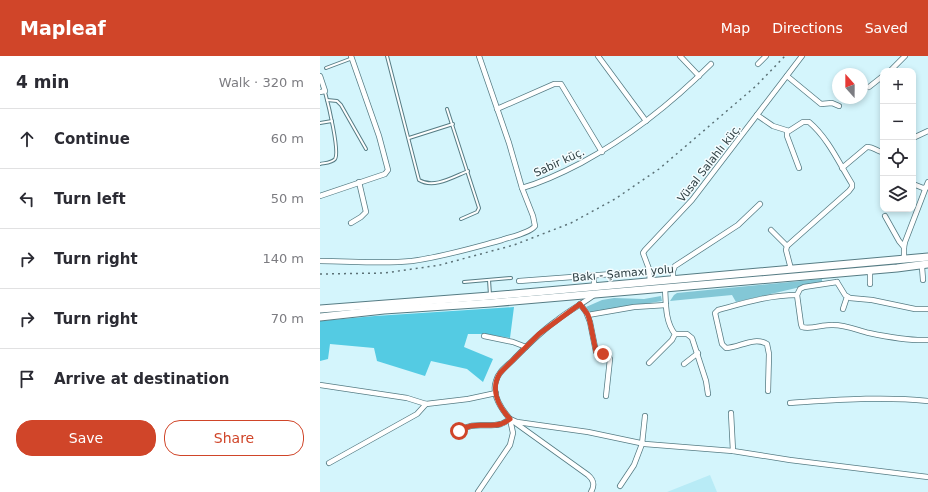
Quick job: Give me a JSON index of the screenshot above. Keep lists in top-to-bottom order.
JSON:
{
  "streets": {
    "highway": ["Bakı - Şamaxı yolu"],
    "street": ["Sabir küç.", "Vüsal Salahlı küç."]
  },
  "crossings": [
    ["Vüsal Salahlı küç.", "Bakı - Şamaxı yolu"]
  ],
  "north": "top",
  "page": {
    "header": "Mapleaf",
    "nav": ["Map", "Directions", "Saved"],
    "heading": ["4 min", "Walk · 320 m"],
    "map_buttons": ["+", "−"],
    "list": [
      ["Continue", "60 m"],
      ["Turn left", "50 m"],
      ["Turn right", "140 m"],
      ["Turn right", "70 m"],
      "Arrive at destination"
    ],
    "buttons": ["Save", "Share"]
  }
}
